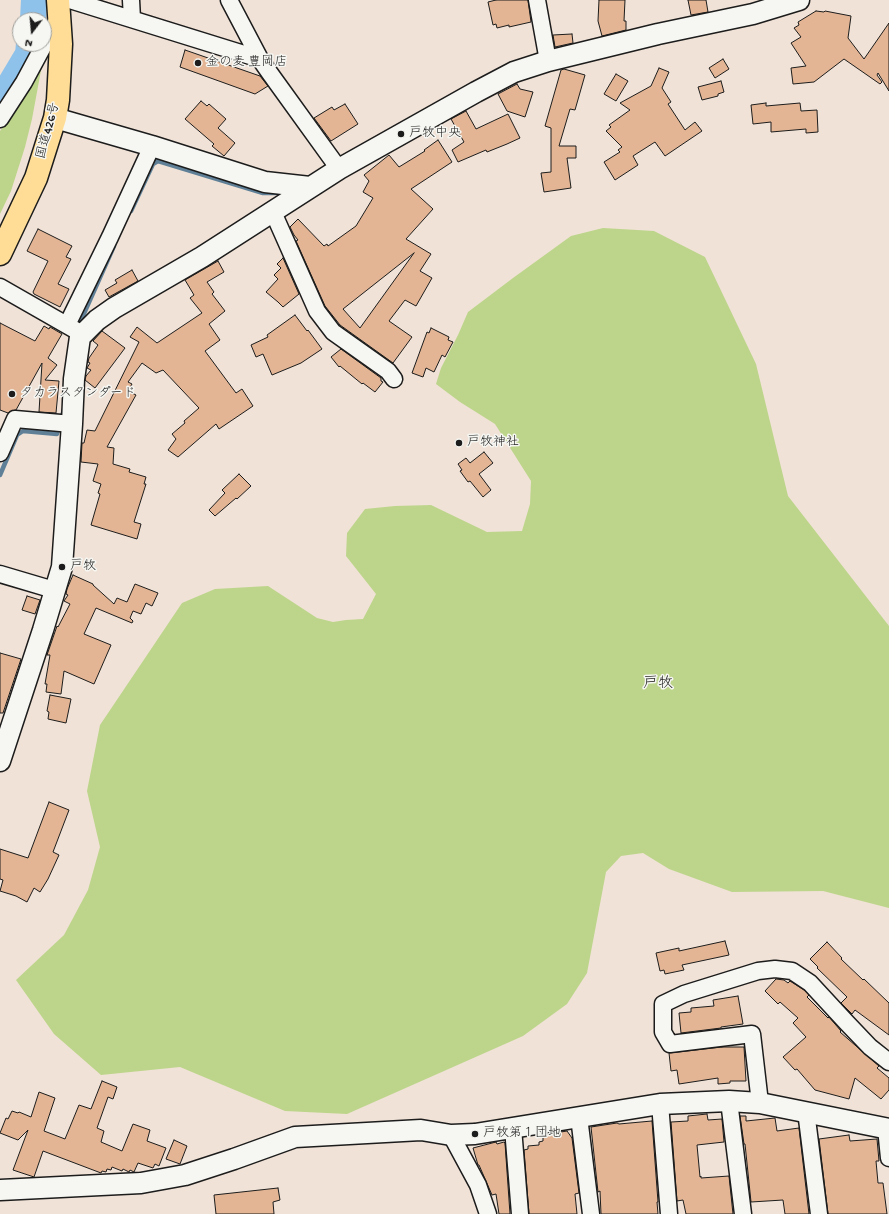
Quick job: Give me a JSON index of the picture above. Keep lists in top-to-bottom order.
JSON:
{
  "streets": {
    "highway": ["国道426号"]
  },
  "districts": ["戸牧"],
  "places": [
    "金の麦 豊岡店",
    "戸牧中央",
    "タカラスタンダード",
    "戸牧神社",
    "戸牧",
    "戸牧第１団地"
  ],
  "north": "bottom"
}
